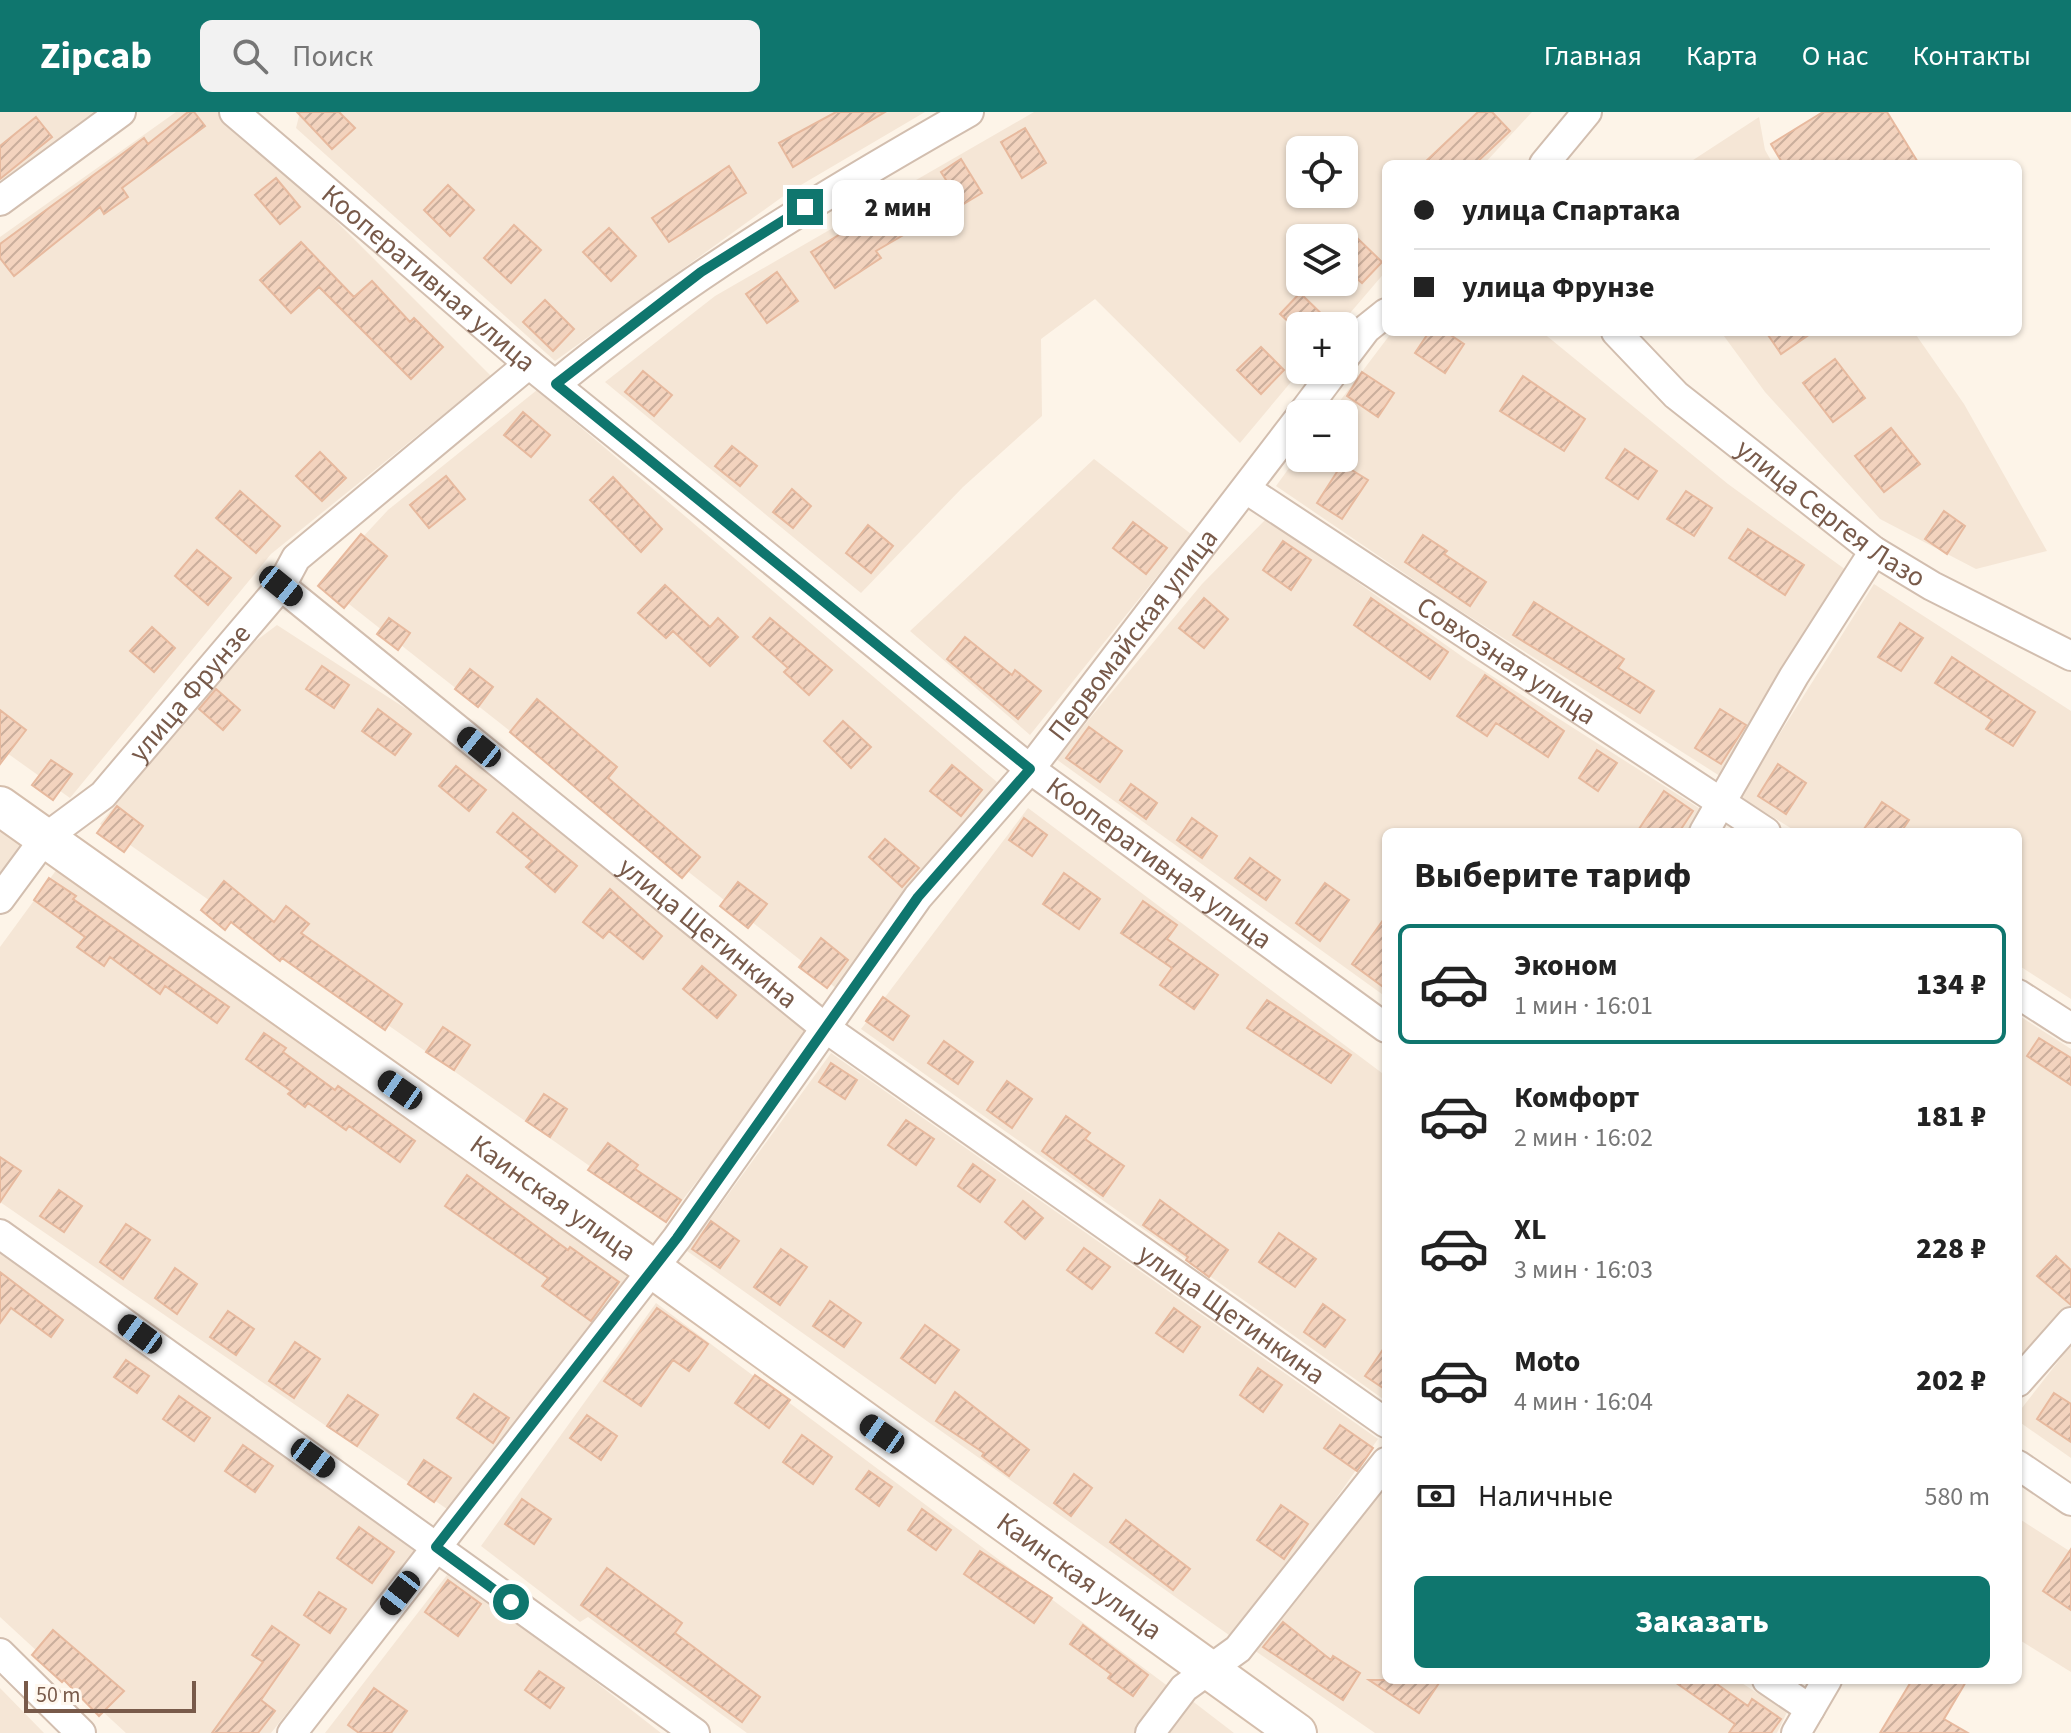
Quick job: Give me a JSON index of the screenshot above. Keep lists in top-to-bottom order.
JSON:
{
  "streets": {
    "main road": ["Каинская улица"],
    "street": [
      "Кооперативная улица",
      "улица Сергея Лазо",
      "Первомайская улица",
      "Совхозная улица",
      "улица Фрунзе",
      "улица Щетинкина"
    ]
  },
  "crossings": [
    ["Кооперативная улица", "Первомайская улица"],
    ["Кооперативная улица", "улица Фрунзе"],
    ["Первомайская улица", "Совхозная улица"],
    ["Первомайская улица", "улица Щетинкина"],
    ["Первомайская улица", "Каинская улица"],
    ["улица Фрунзе", "улица Щетинкина"],
    ["улица Фрунзе", "Каинская улица"]
  ],
  "scale_bar": "50 m",
  "page": {
    "header": "Zipcab",
    "search": "Поиск",
    "nav": [
      "Главная",
      "Карта",
      "О нас",
      "Контакты"
    ],
    "map_buttons": ["+", "−"],
    "banner": ["улица Спартака", "улица Фрунзе"],
    "bubble": "2 мин",
    "heading": "Выберите тариф",
    "list": [
      {
        "name": "Эконом",
        "note": "1 мин · 16:01",
        "value": "134 ₽"
      },
      {
        "name": "Комфорт",
        "note": "2 мин · 16:02",
        "value": "181 ₽"
      },
      {
        "name": "XL",
        "note": "3 мин · 16:03",
        "value": "228 ₽"
      },
      {
        "name": "Moto",
        "note": "4 мин · 16:04",
        "value": "202 ₽"
      }
    ],
    "pay": ["Наличные", "580 m"],
    "buttons": "Заказать",
    "scale": "50 m"
  }
}
